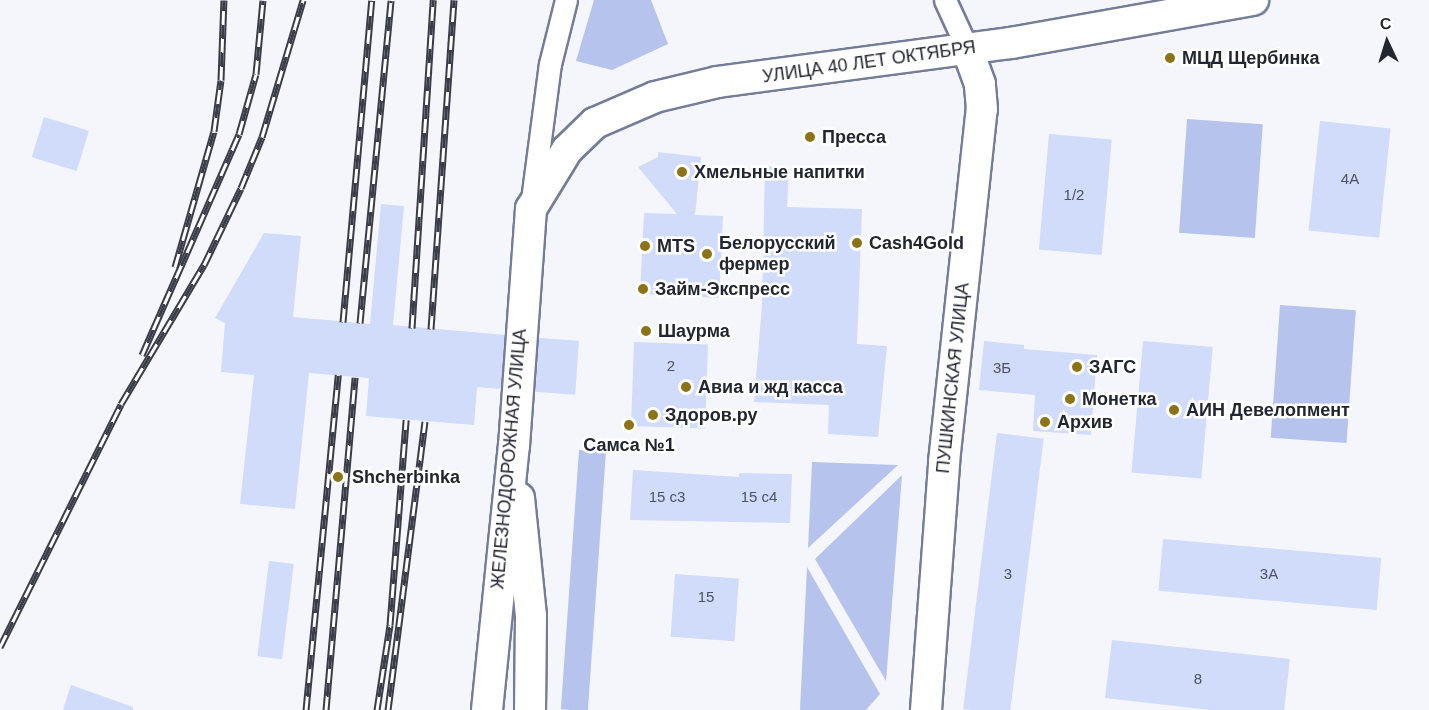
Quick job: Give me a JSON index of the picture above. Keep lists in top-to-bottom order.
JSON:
{
  "streets": {
    "main road": ["УЛИЦА 40 ЛЕТ ОКТЯБРЯ", "ПУШКИНСКАЯ УЛИЦА", "ЖЕЛЕЗНОДОРОЖНАЯ УЛИЦА"]
  },
  "crossings": [
    ["УЛИЦА 40 ЛЕТ ОКТЯБРЯ", "ПУШКИНСКАЯ УЛИЦА"],
    ["УЛИЦА 40 ЛЕТ ОКТЯБРЯ", "ЖЕЛЕЗНОДОРОЖНАЯ УЛИЦА"]
  ],
  "places": [
    "МЦД Щербинка",
    "Пресса",
    "Хмельные напитки",
    "Cash4Gold",
    "MTS",
    "Белорусский фермер",
    "Займ-Экспресс",
    "Шаурма",
    "ЗАГС",
    "Авиа и жд касса",
    "Монетка",
    "АИН Девелопмент",
    "Здоров.ру",
    "Архив",
    "Самса №1",
    "Shcherbinka"
  ],
  "house_numbers": [
    "4А",
    "1/2",
    "2",
    "3Б",
    "15 с3",
    "15 с4",
    "3",
    "3А",
    "15",
    "8"
  ],
  "north": "top"
}
